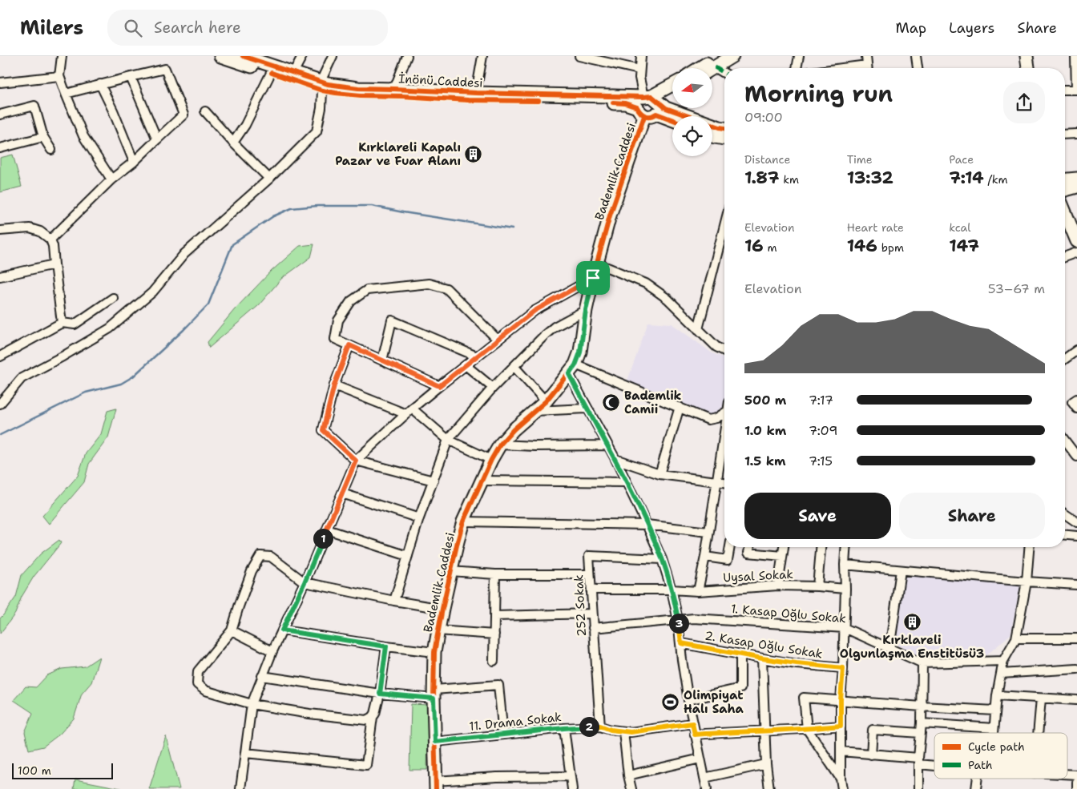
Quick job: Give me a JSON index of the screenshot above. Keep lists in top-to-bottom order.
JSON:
{
  "streets": {
    "main road": ["İnönü Caddesi", "Bademlik Caddesi"],
    "street": [
      "Uysal Sokak",
      "252 Sokak",
      "1. Kasap Oğlu Sokak",
      "2. Kasap Oğlu Sokak",
      "11. Drama Sokak"
    ]
  },
  "crossings": [
    ["İnönü Caddesi", "Bademlik Caddesi"],
    ["Bademlik Caddesi", "11. Drama Sokak"],
    ["Uysal Sokak", "252 Sokak"],
    ["252 Sokak", "1. Kasap Oğlu Sokak"],
    ["252 Sokak", "11. Drama Sokak"]
  ],
  "places": {
    "building": ["Kırklareli Kapalı Pazar ve Fuar Alanı", "Kırklareli Olgunlaşma Enstitüsü3"],
    "mosque": ["Bademlik Camii"],
    "sports": ["Olimpiyat Halı Saha"]
  },
  "legend": ["Cycle path", "Path"],
  "scale_bar": "100 m",
  "north": "left",
  "page": {
    "header": "Milers",
    "search": "Search here",
    "nav": ["Map", "Layers", "Share"],
    "heading": ["Morning run", "09:00"],
    "stats": [
      ["Distance", "1.87 km"],
      ["Time", "13:32"],
      ["Pace", "7:14 /km"],
      ["Elevation", "16 m"],
      ["Heart rate", "146 bpm"],
      ["kcal", "147"]
    ],
    "chart": ["Elevation", "53–67 m"],
    "list": [
      {
        "name": "500 m",
        "note": "7:17"
      },
      {
        "name": "1.0 km",
        "note": "7:09"
      },
      {
        "name": "1.5 km",
        "note": "7:15"
      }
    ],
    "buttons": ["Save", "Share"],
    "pins": ["1", "3", "2"],
    "scale": "100 m"
  }
}
